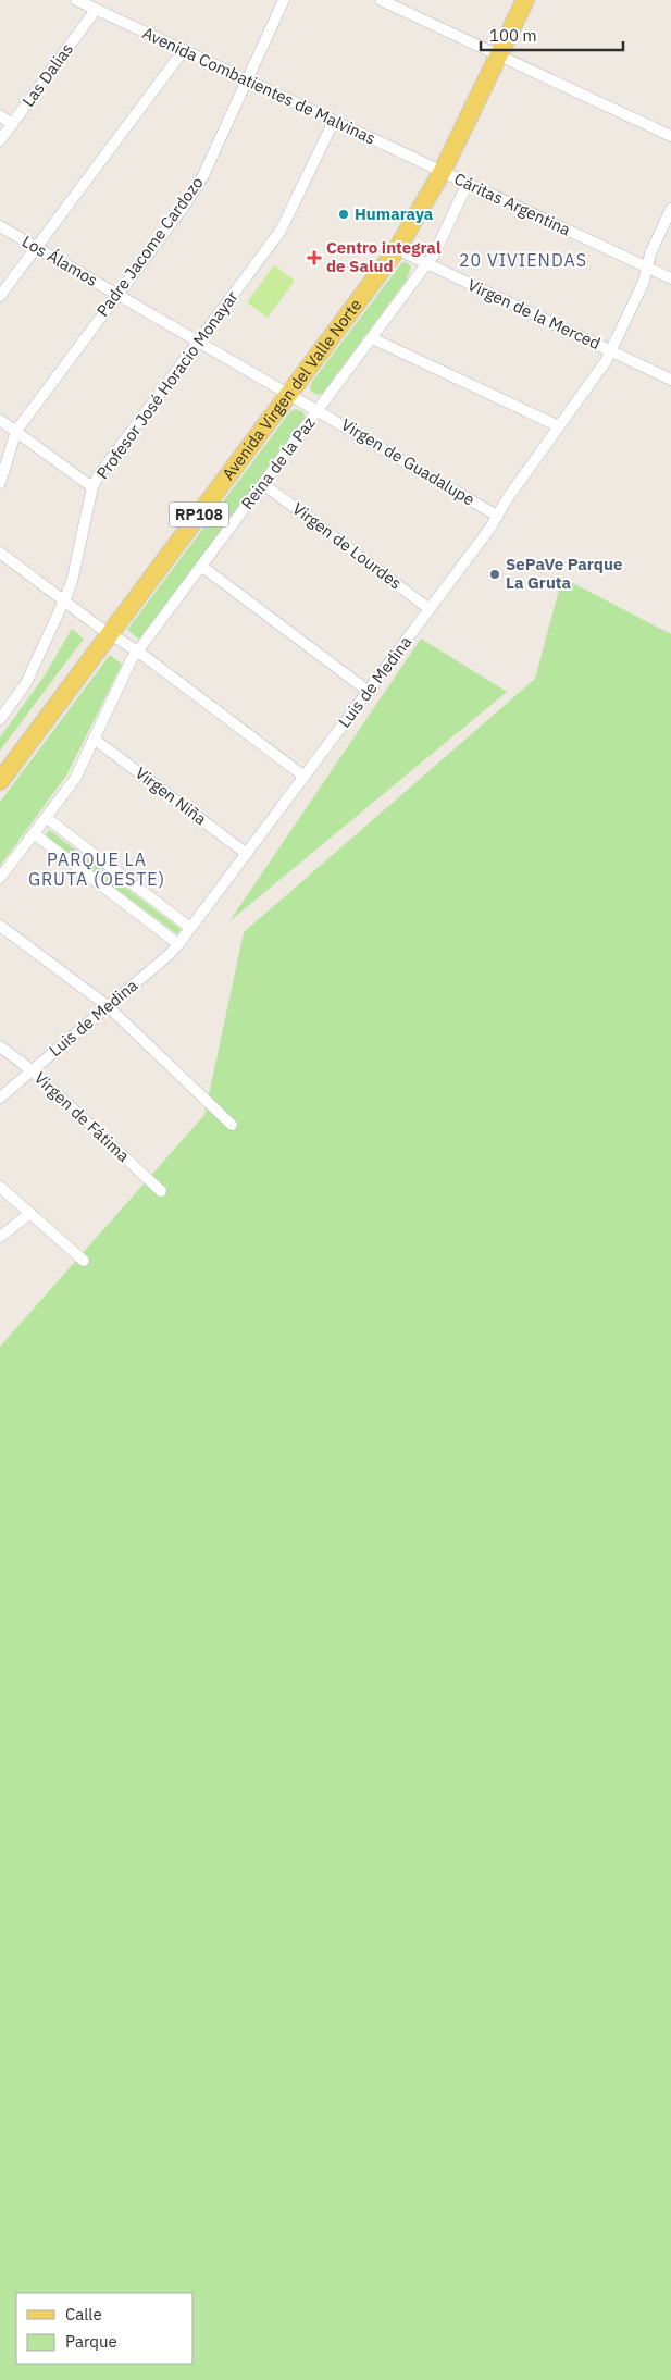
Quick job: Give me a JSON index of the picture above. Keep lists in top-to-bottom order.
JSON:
{
  "streets": {
    "main road": ["Avenida Virgen del Valle Norte", "RP108"],
    "street": [
      "Las Dalias",
      "Avenida Combatientes de Malvinas",
      "Cáritas Argentina",
      "Padre Jacome Cardozo",
      "Los Álamos",
      "Virgen de la Merced",
      "Profesor José Horacio Monayar",
      "Virgen de Guadalupe",
      "Reina de la Paz",
      "Virgen de Lourdes",
      "Luis de Medina",
      "Virgen Niña",
      "Virgen de Fátima"
    ]
  },
  "crossings": [
    ["Las Dalias", "Avenida Combatientes de Malvinas"],
    ["Avenida Combatientes de Malvinas", "Cáritas Argentina"],
    ["Avenida Combatientes de Malvinas", "Padre Jacome Cardozo"],
    ["Avenida Combatientes de Malvinas", "Profesor José Horacio Monayar"],
    ["Avenida Combatientes de Malvinas", "Avenida Virgen del Valle Norte"],
    ["Cáritas Argentina", "Avenida Virgen del Valle Norte"],
    ["Cáritas Argentina", "Reina de la Paz"],
    ["Cáritas Argentina", "Luis de Medina"],
    ["Padre Jacome Cardozo", "Los Álamos"],
    ["Los Álamos", "Profesor José Horacio Monayar"],
    ["Los Álamos", "Avenida Virgen del Valle Norte"],
    ["Los Álamos", "Virgen de Guadalupe"],
    ["Virgen de la Merced", "Avenida Virgen del Valle Norte"],
    ["Virgen de la Merced", "Reina de la Paz"],
    ["Virgen de la Merced", "Luis de Medina"],
    ["Avenida Virgen del Valle Norte", "Virgen de Guadalupe"],
    ["Virgen de Guadalupe", "Reina de la Paz"],
    ["Virgen de Guadalupe", "Luis de Medina"],
    ["Reina de la Paz", "Virgen de Lourdes"],
    ["Reina de la Paz", "Virgen Niña"],
    ["Virgen de Lourdes", "Luis de Medina"],
    ["Luis de Medina", "Virgen Niña"],
    ["Luis de Medina", "Virgen de Fátima"]
  ],
  "districts": ["20 VIVIENDAS", "PARQUE LA GRUTA (OESTE)"],
  "places": {
    "other": ["Humaraya", "SePaVe Parque La Gruta"],
    "health": ["Centro integral de Salud"]
  },
  "legend": ["Calle", "Parque"],
  "scale_bar": "100 m"
}
